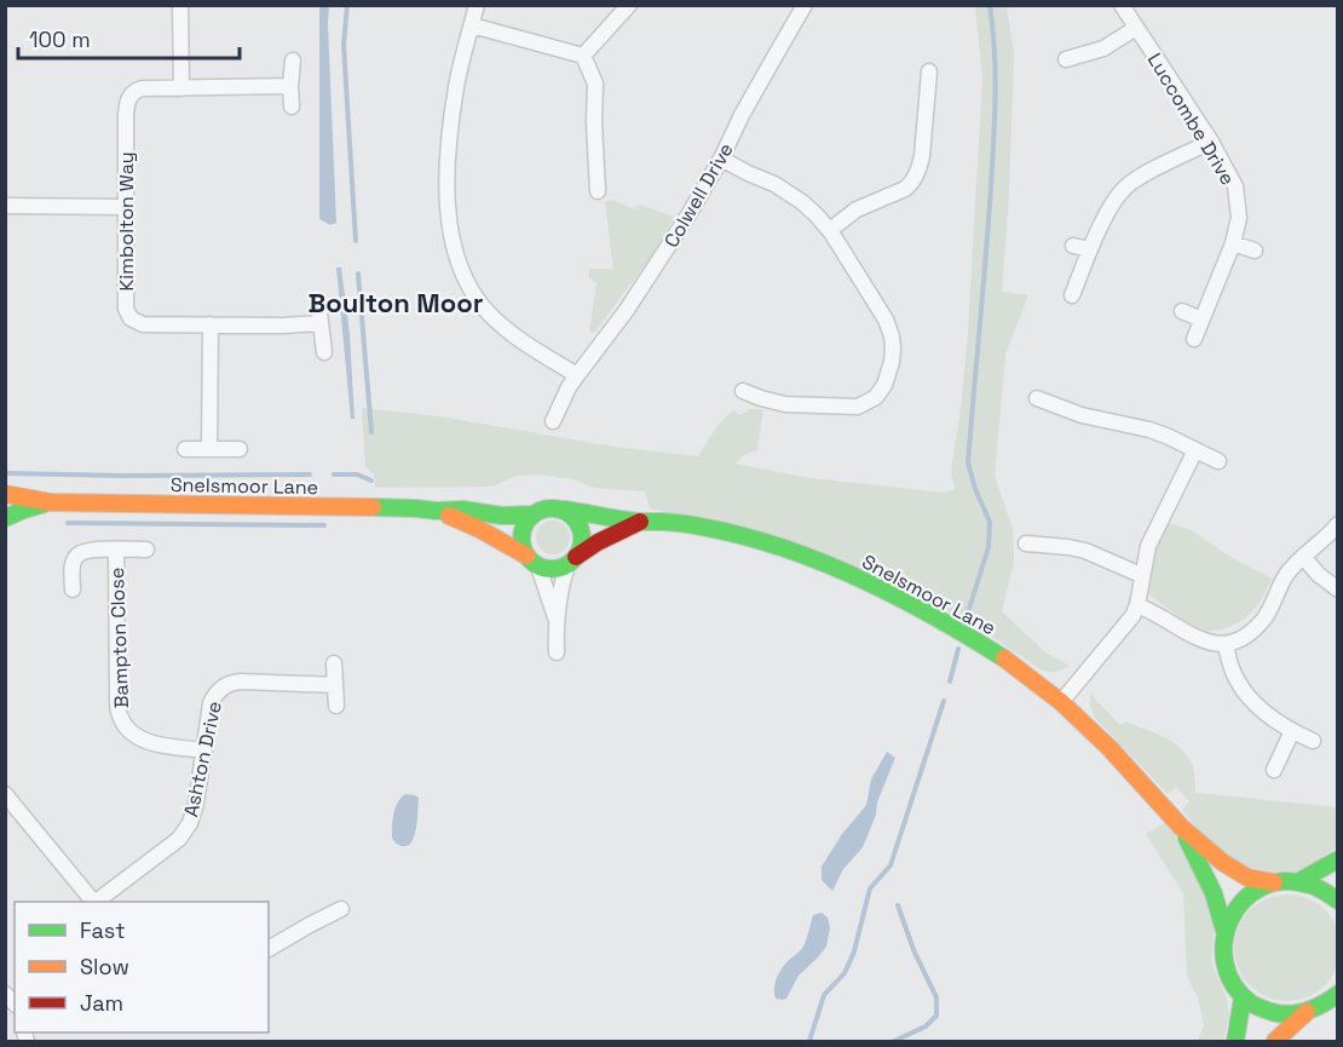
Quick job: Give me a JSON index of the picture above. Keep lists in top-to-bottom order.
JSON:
{
  "streets": {
    "street": [
      "Luccombe Drive",
      "Colwell Drive",
      "Kimbolton Way",
      "Snelsmoor Lane",
      "Bampton Close",
      "Ashton Drive"
    ]
  },
  "crossings": [
    ["Bampton Close", "Ashton Drive"]
  ],
  "districts": ["Boulton Moor"],
  "legend": ["Fast", "Slow", "Jam"],
  "scale_bar": "100 m"
}
